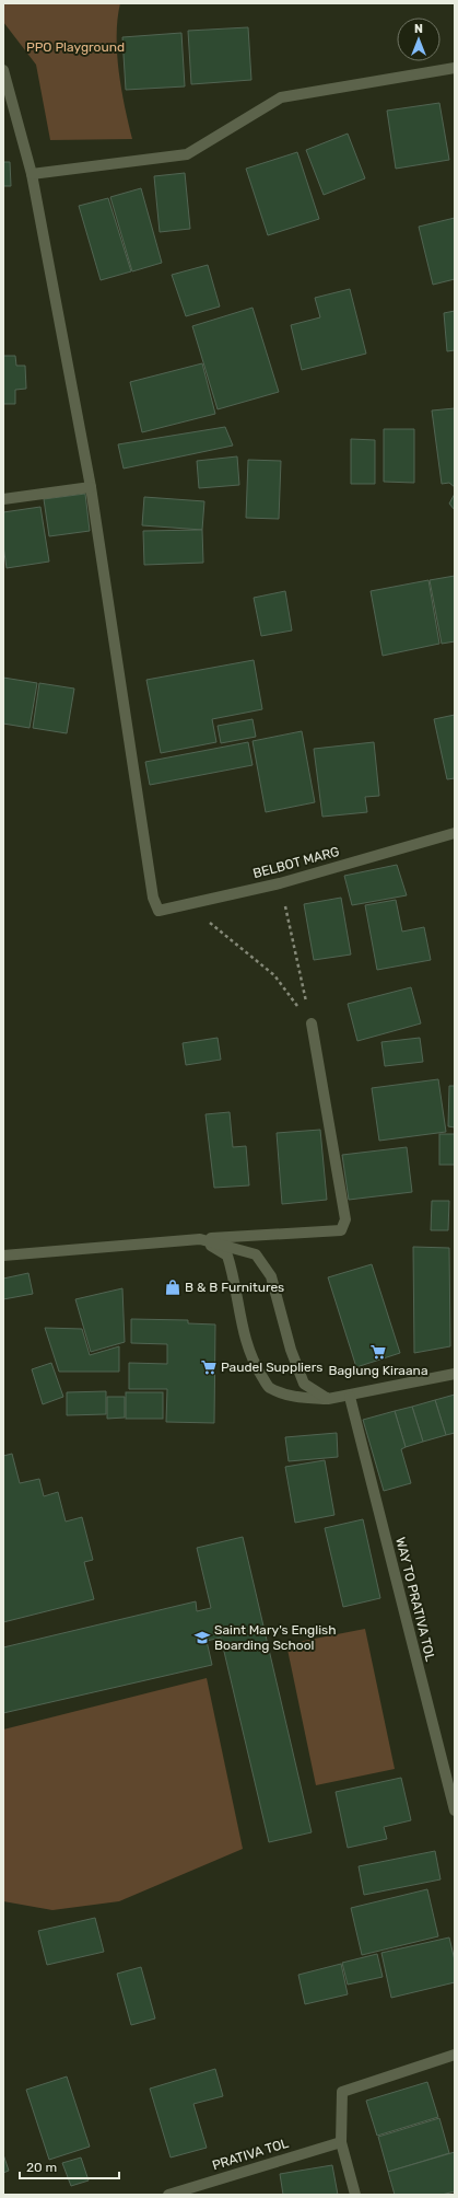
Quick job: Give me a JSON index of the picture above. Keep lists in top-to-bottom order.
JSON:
{
  "streets": {
    "street": ["BELBOT MARG", "WAY TO PRATIVA TOL", "PRATIVA TOL"]
  },
  "parks": ["PPO Playground"],
  "places": {
    "shop": ["B & B Furnitures"],
    "supermarket": ["Baglung Kiraana", "Paudel Suppliers"],
    "school or university": ["Saint Mary's English Boarding School"]
  },
  "scale_bar": "20 m",
  "north": "top"
}
